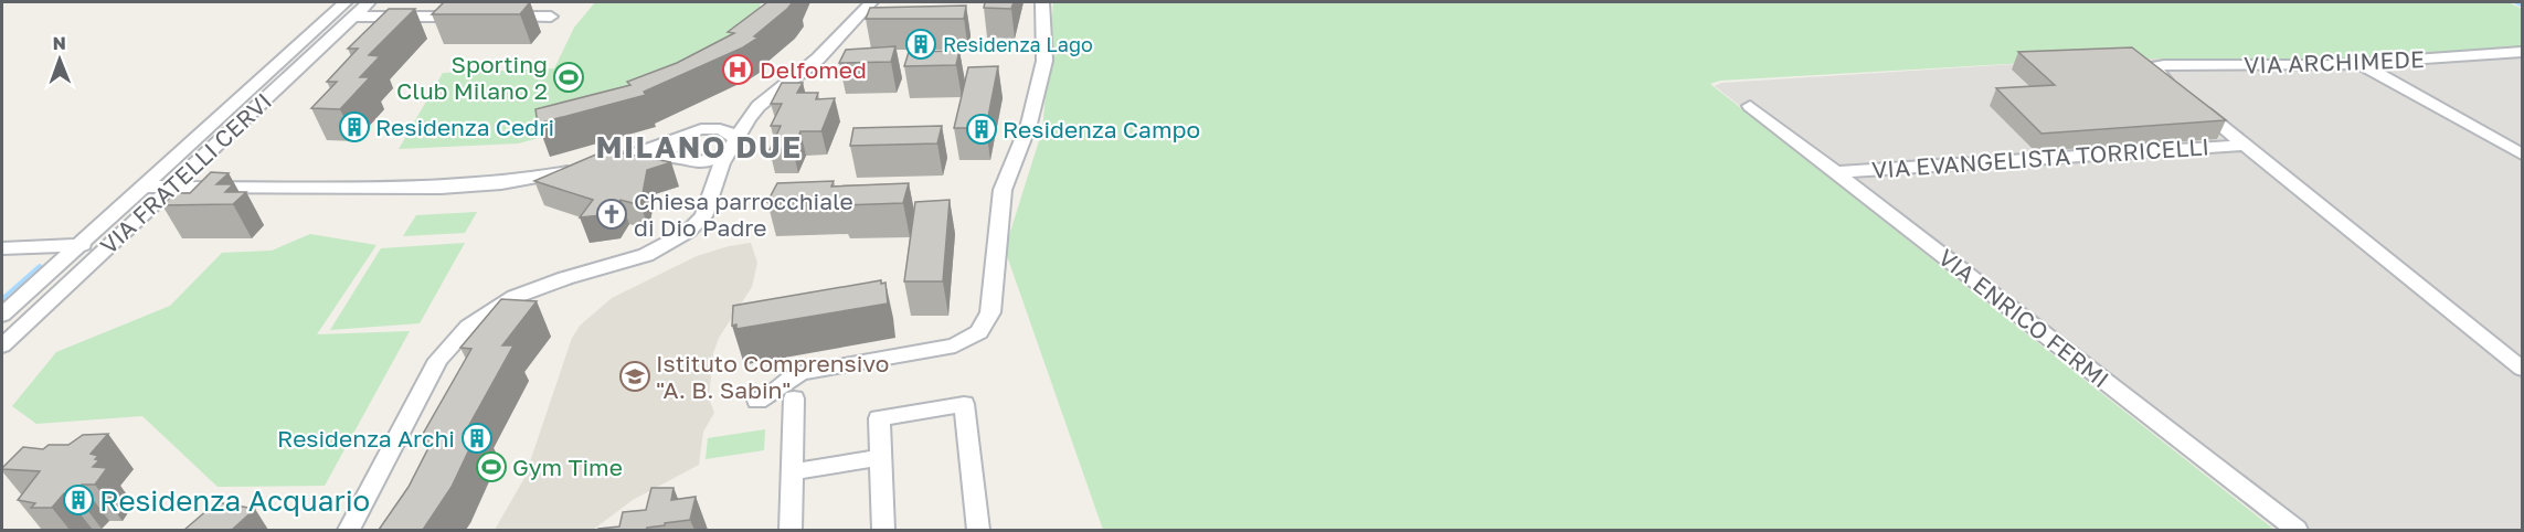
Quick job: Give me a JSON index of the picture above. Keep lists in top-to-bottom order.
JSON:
{
  "streets": {
    "street": [
      "VIA ARCHIMEDE",
      "VIA EVANGELISTA TORRICELLI",
      "VIA FRATELLI CERVI",
      "VIA ENRICO FERMI"
    ]
  },
  "crossings": [
    ["VIA EVANGELISTA TORRICELLI", "VIA ENRICO FERMI"]
  ],
  "districts": ["MILANO DUE"],
  "places": {
    "building": [
      "Residenza Lago",
      "Residenza Cedri",
      "Residenza Campo",
      "Residenza Archi",
      "Residenza Acquario"
    ],
    "hospital": ["Delfomed"],
    "sports": ["Sporting Club Milano 2", "Gym Time"],
    "church": ["Chiesa parrocchiale di Dio Padre"],
    "school or university": ["Istituto Comprensivo \"A. B. Sabin\""]
  },
  "north": "top"
}
